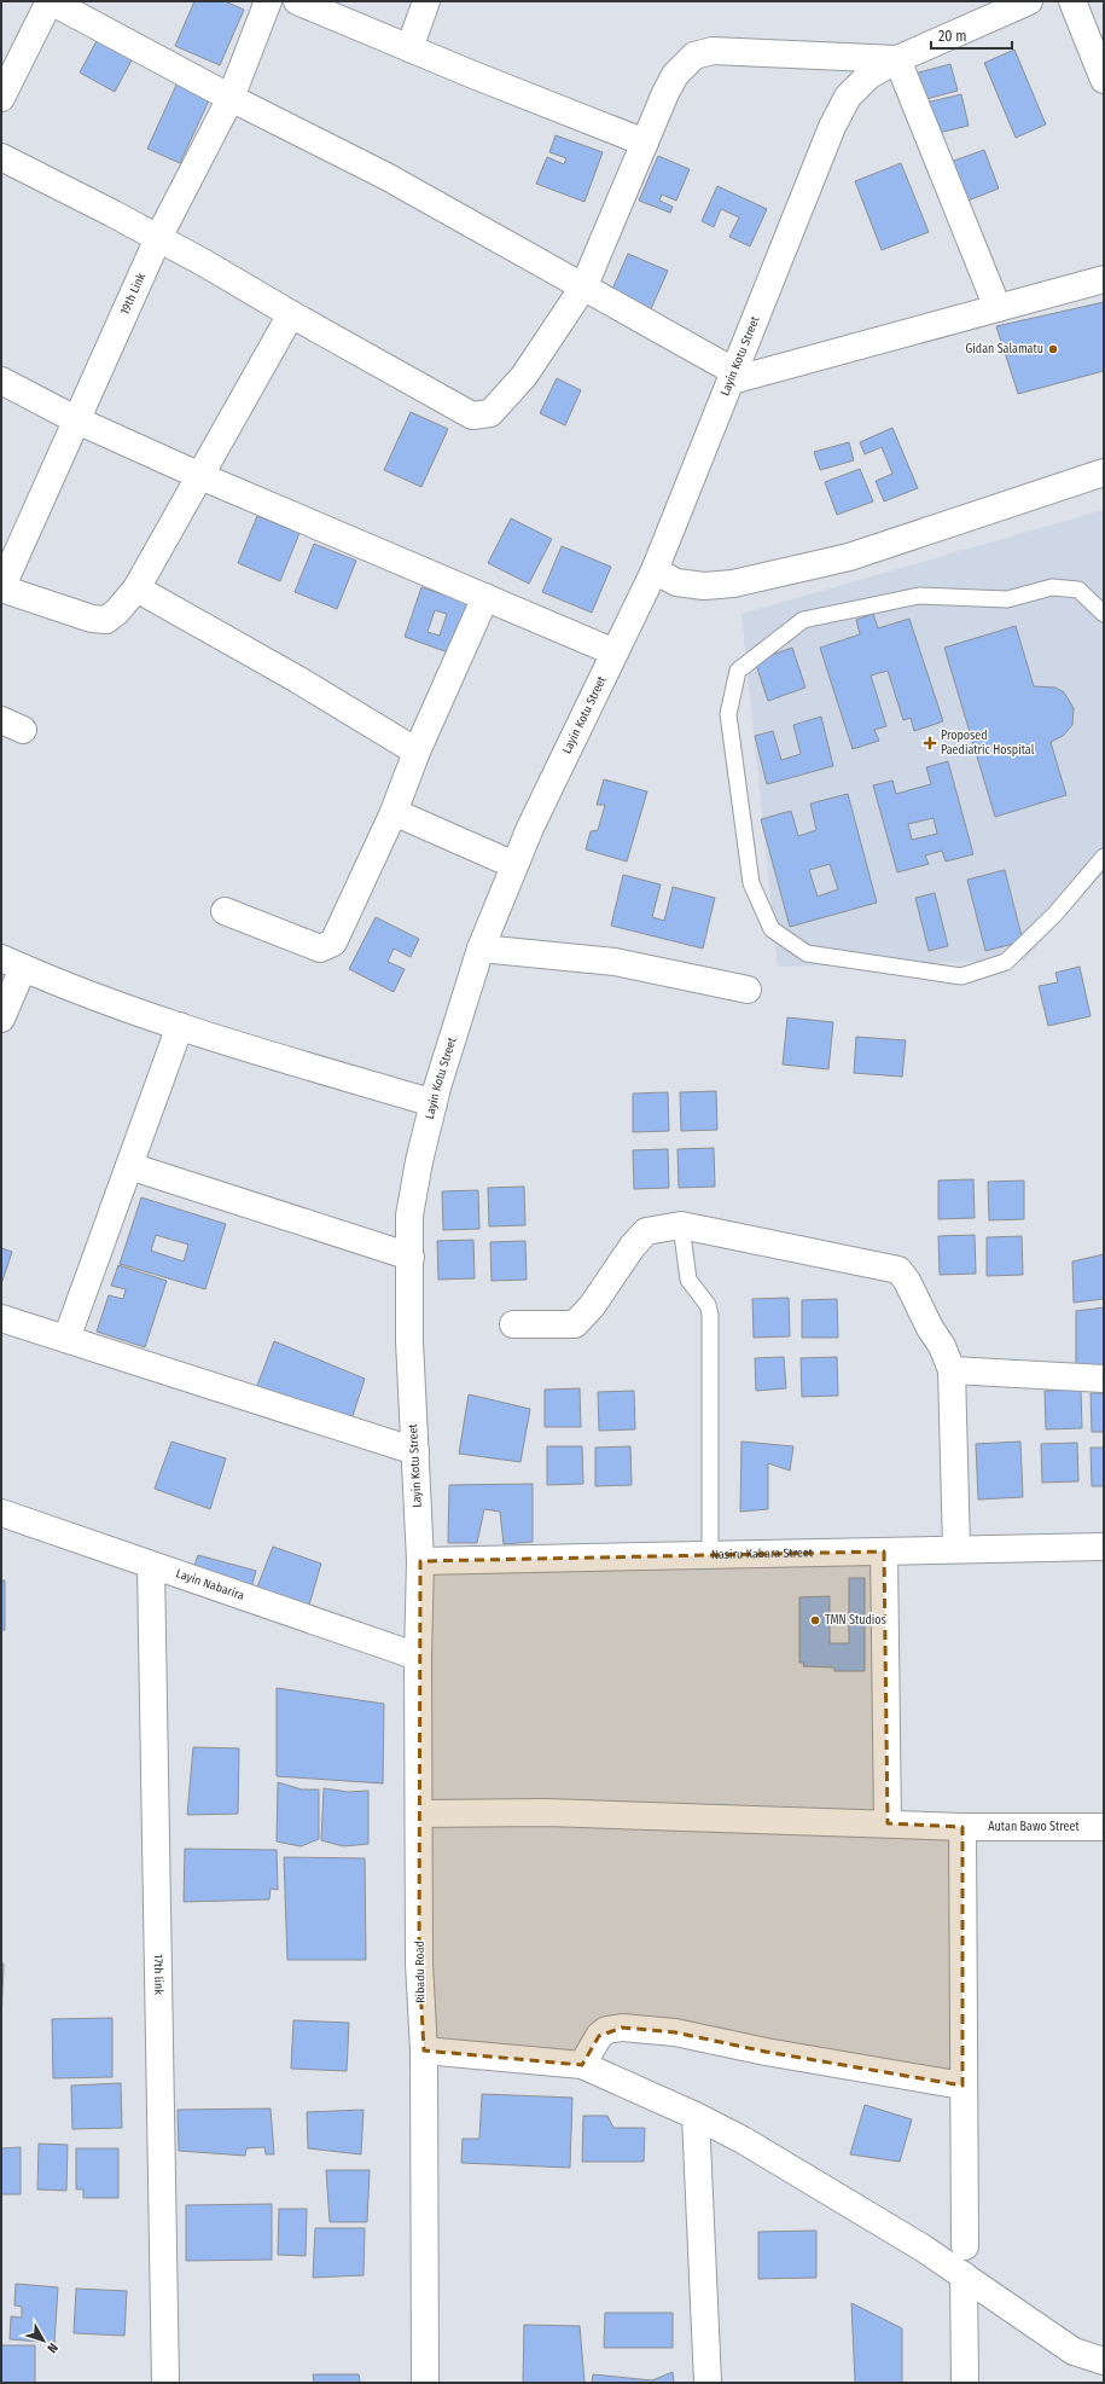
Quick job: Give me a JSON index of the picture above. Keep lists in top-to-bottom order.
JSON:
{
  "streets": {
    "street": [
      "19th Link",
      "Layin Kotu Street",
      "Nasiru Kabara Street",
      "Layin Nabarira",
      "Autan Bawo Street",
      "Ribadu Road",
      "17th link"
    ]
  },
  "crossings": [
    ["Layin Kotu Street", "Nasiru Kabara Street"],
    ["Layin Kotu Street", "Ribadu Road"],
    ["Nasiru Kabara Street", "Ribadu Road"],
    ["Layin Nabarira", "Ribadu Road"],
    ["Layin Nabarira", "17th link"],
    ["Autan Bawo Street", "Ribadu Road"]
  ],
  "places": {
    "other": ["Gidan Salamatu", "TMN Studios"],
    "health": ["Proposed Paediatric Hospital"]
  },
  "scale_bar": "20 m",
  "north": "bottom right"
}
